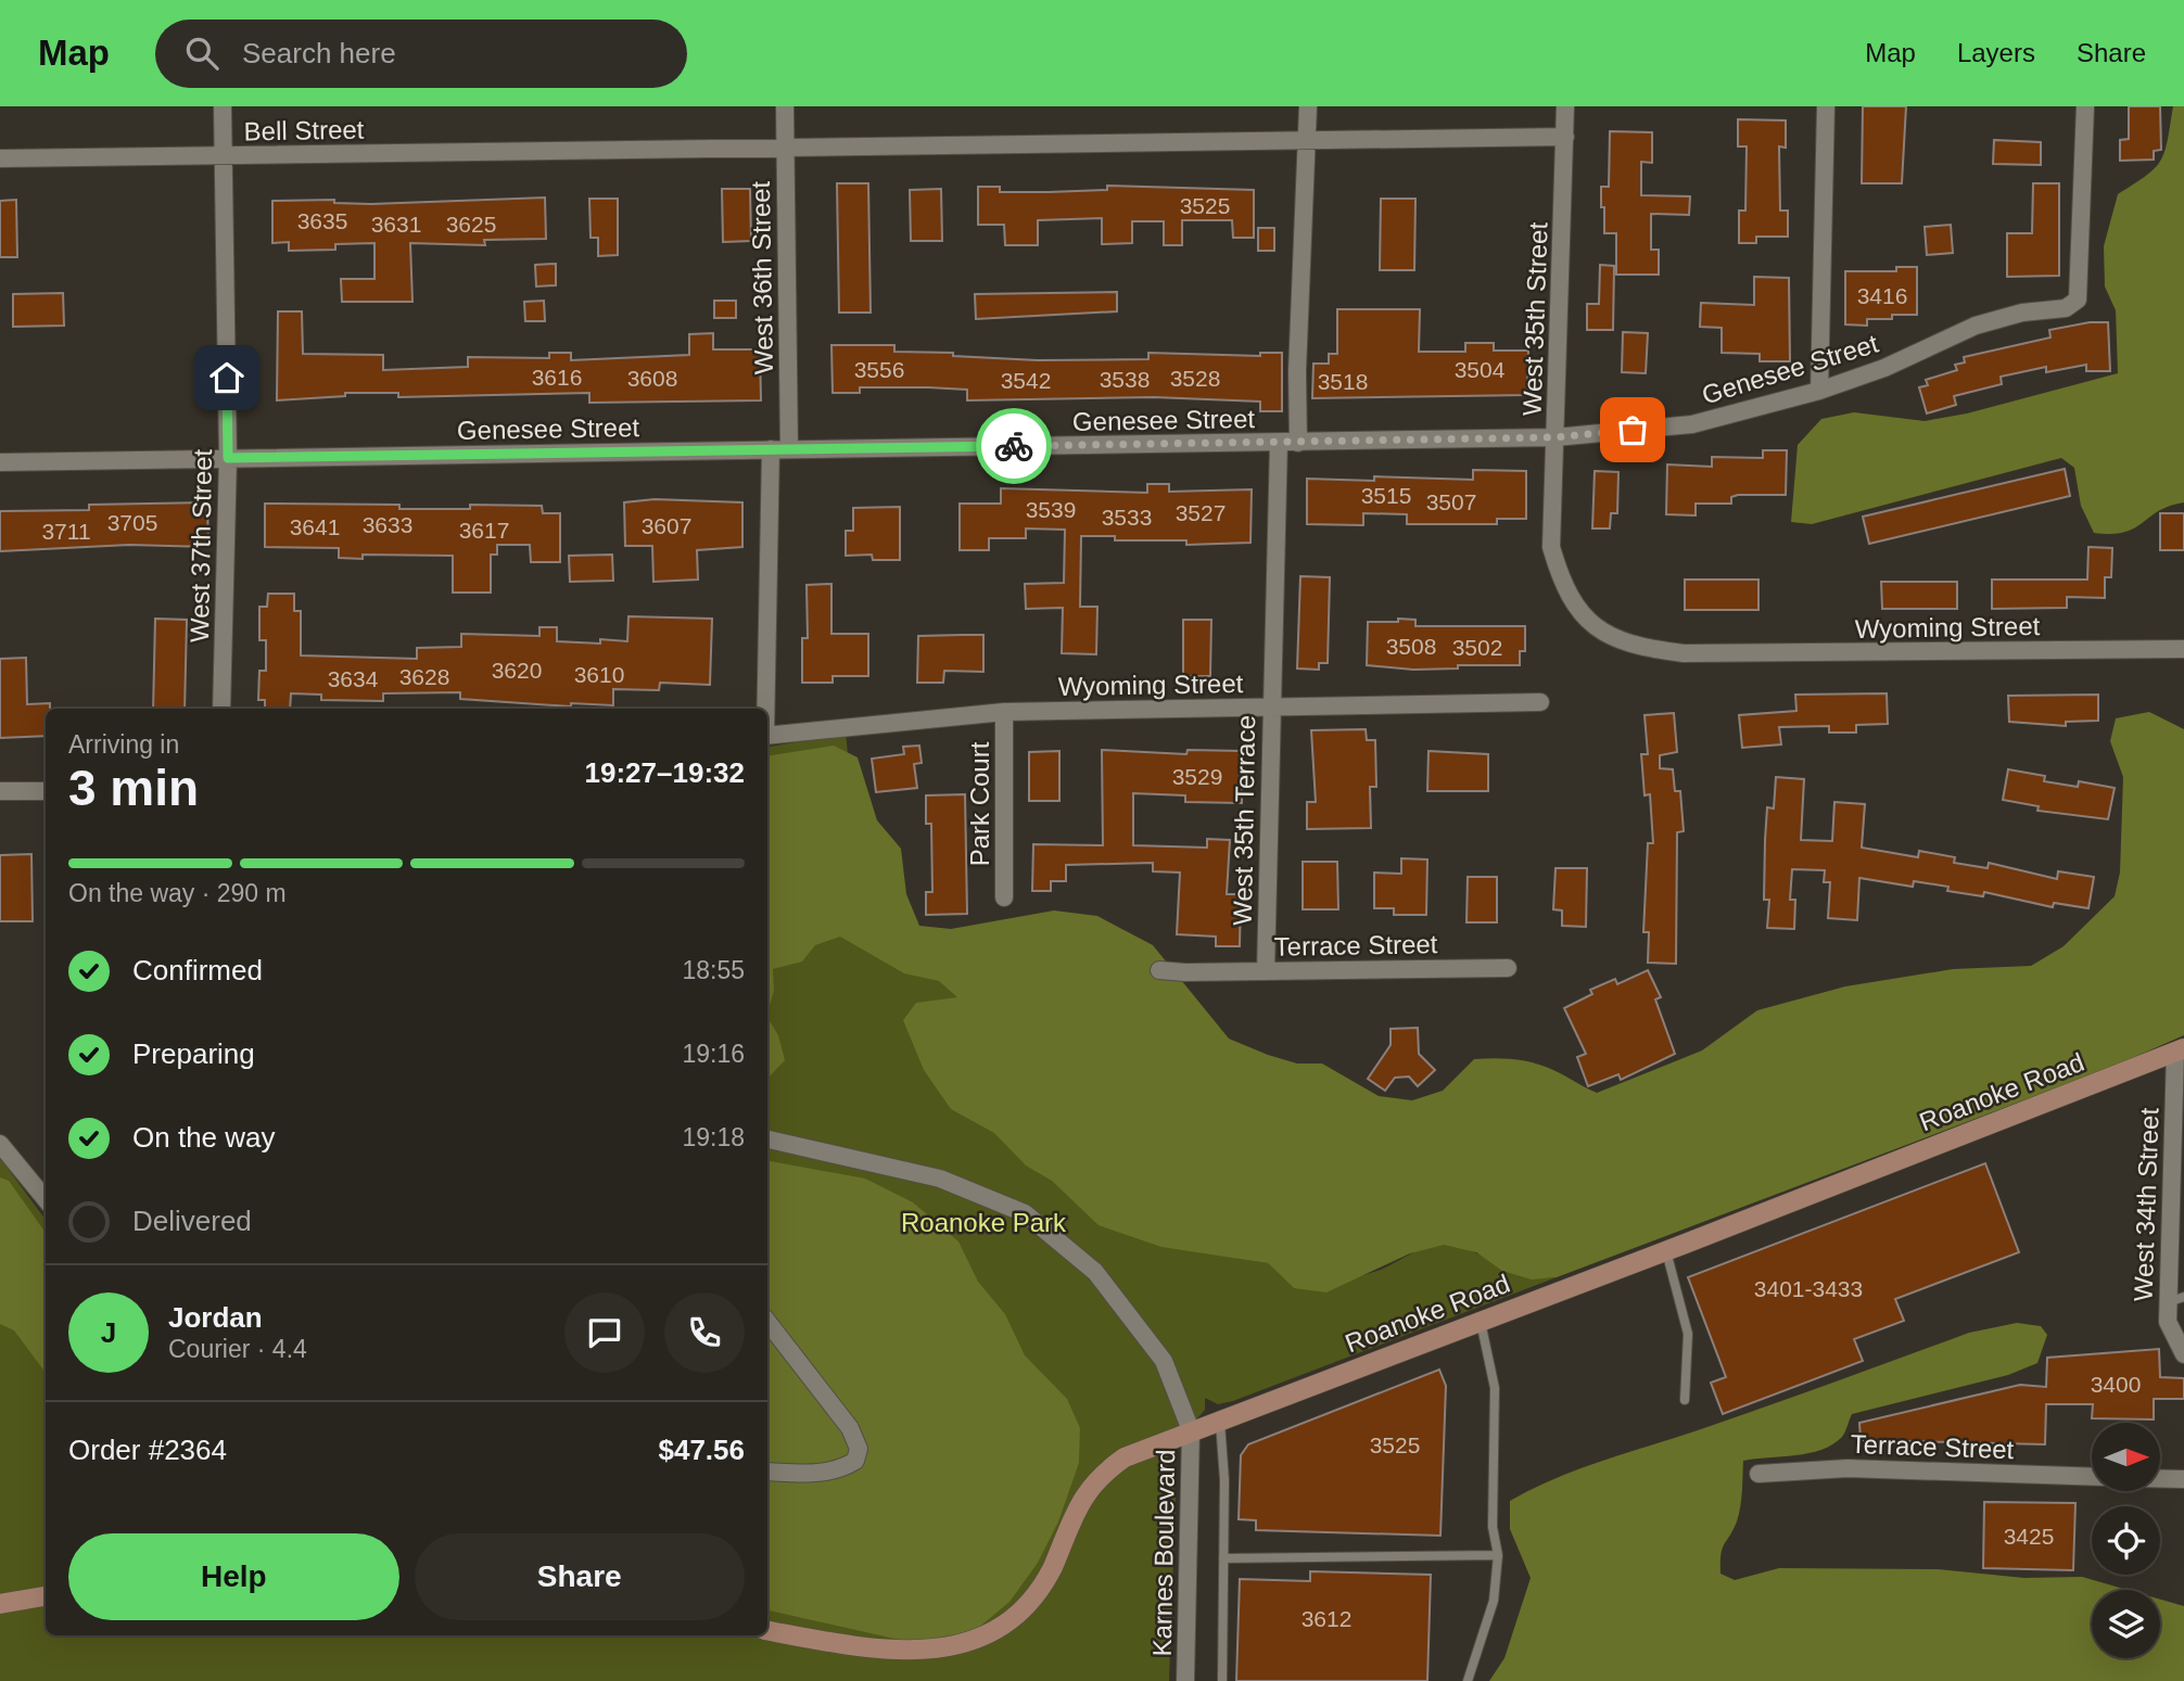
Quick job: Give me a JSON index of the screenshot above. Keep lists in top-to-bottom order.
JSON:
{
  "streets": {
    "street": [
      "Bell Street",
      "West 36th Street",
      "West 35th Street",
      "Genesee Street",
      "West 37th Street",
      "Wyoming Street",
      "Park Court",
      "West 35th Terrace",
      "Terrace Street",
      "Roanoke Road",
      "West 34th Street",
      "Karnes Boulevard"
    ]
  },
  "crossings": [
    ["Bell Street", "West 36th Street"],
    ["Bell Street", "West 35th Street"],
    ["Bell Street", "West 37th Street"],
    ["West 36th Street", "Genesee Street"],
    ["West 35th Street", "Genesee Street"],
    ["West 35th Street", "Wyoming Street"],
    ["Genesee Street", "West 37th Street"],
    ["Genesee Street", "West 35th Terrace"],
    ["Wyoming Street", "Park Court"],
    ["Wyoming Street", "West 35th Terrace"],
    ["West 35th Terrace", "Terrace Street"],
    ["Roanoke Road", "West 34th Street"],
    ["Roanoke Road", "Karnes Boulevard"]
  ],
  "parks": ["Roanoke Park"],
  "house_numbers": [
    "3525",
    "3635",
    "3631",
    "3625",
    "3416",
    "3556",
    "3504",
    "3616",
    "3608",
    "3528",
    "3538",
    "3542",
    "3518",
    "3515",
    "3507",
    "3539",
    "3527",
    "3533",
    "3705",
    "3633",
    "3607",
    "3641",
    "3617",
    "3711",
    "3508",
    "3502",
    "3620",
    "3610",
    "3628",
    "3634",
    "3529",
    "3401-3433",
    "3400",
    "3525",
    "3425",
    "3612"
  ],
  "north": "right",
  "page": {
    "header": "Map",
    "search": "Search here",
    "nav": ["Map", "Layers", "Share"],
    "heading": ["3 min", "Arriving in", "19:27–19:32"],
    "panel": [
      "Jordan",
      "Courier · 4.4",
      "Order #2364",
      "$47.56"
    ],
    "bar": "On the way · 290 m",
    "list": [
      ["Confirmed", "18:55"],
      ["Preparing", "19:16"],
      ["On the way", "19:18"],
      "Delivered"
    ],
    "round": "J",
    "buttons": ["Help", "Share"]
  }
}
